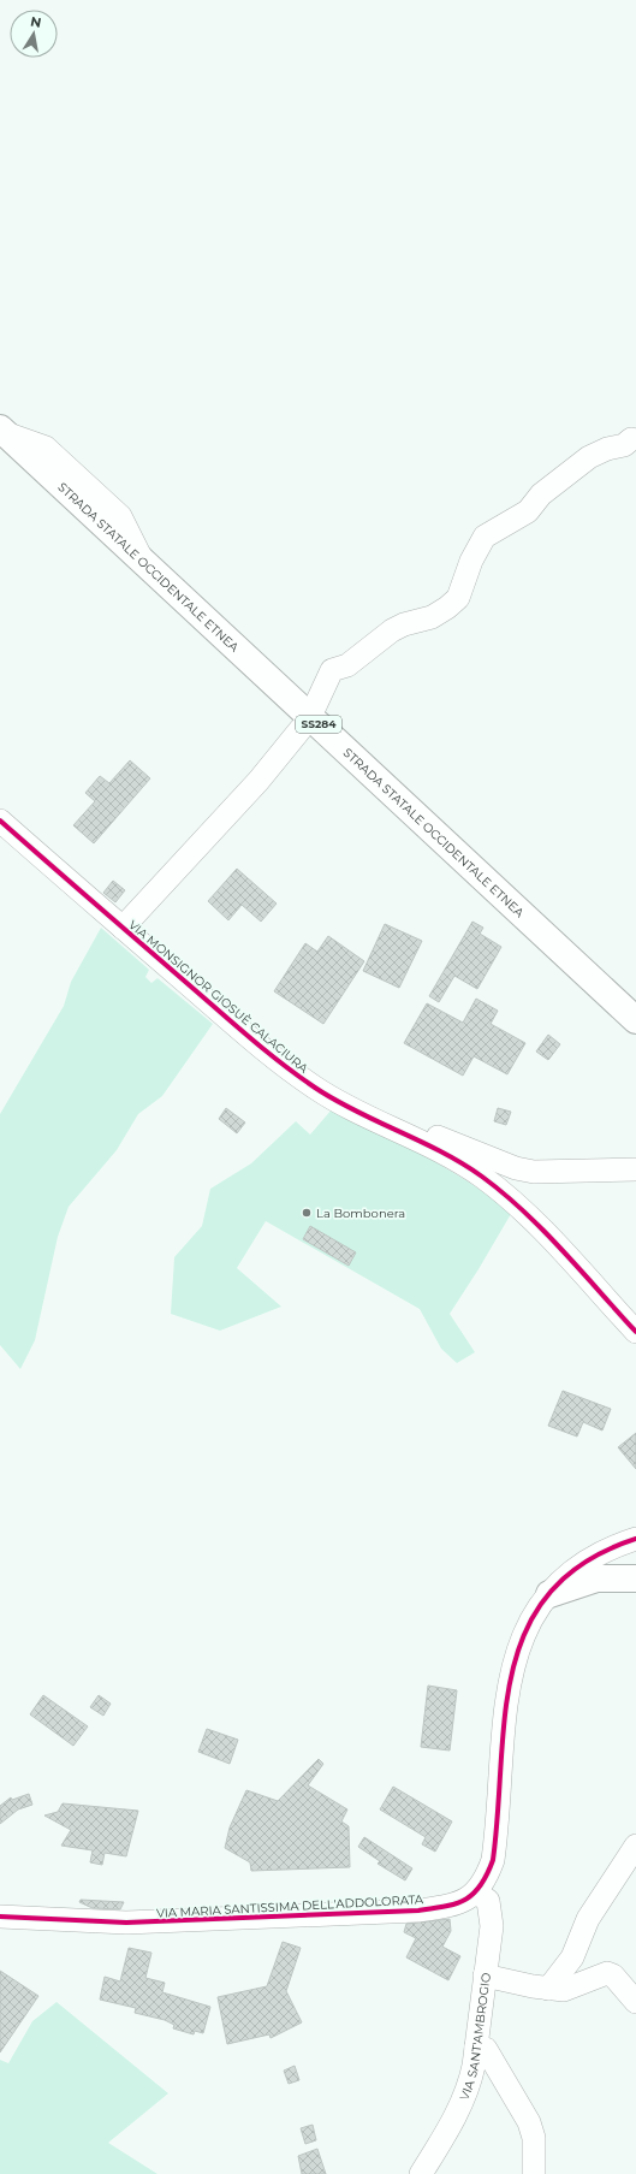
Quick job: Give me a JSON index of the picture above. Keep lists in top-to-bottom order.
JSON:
{
  "streets": {
    "main road": ["STRADA STATALE OCCIDENTALE ETNEA", "SS284"],
    "street": ["VIA MONSIGNOR GIOSUÈ CALACIURA", "VIA MARIA SANTISSIMA DELL'ADDOLORATA", "VIA SANT'AMBROGIO"]
  },
  "crossings": [
    ["VIA MARIA SANTISSIMA DELL'ADDOLORATA", "VIA SANT'AMBROGIO"]
  ],
  "places": ["La Bombonera"],
  "north": "top"
}
